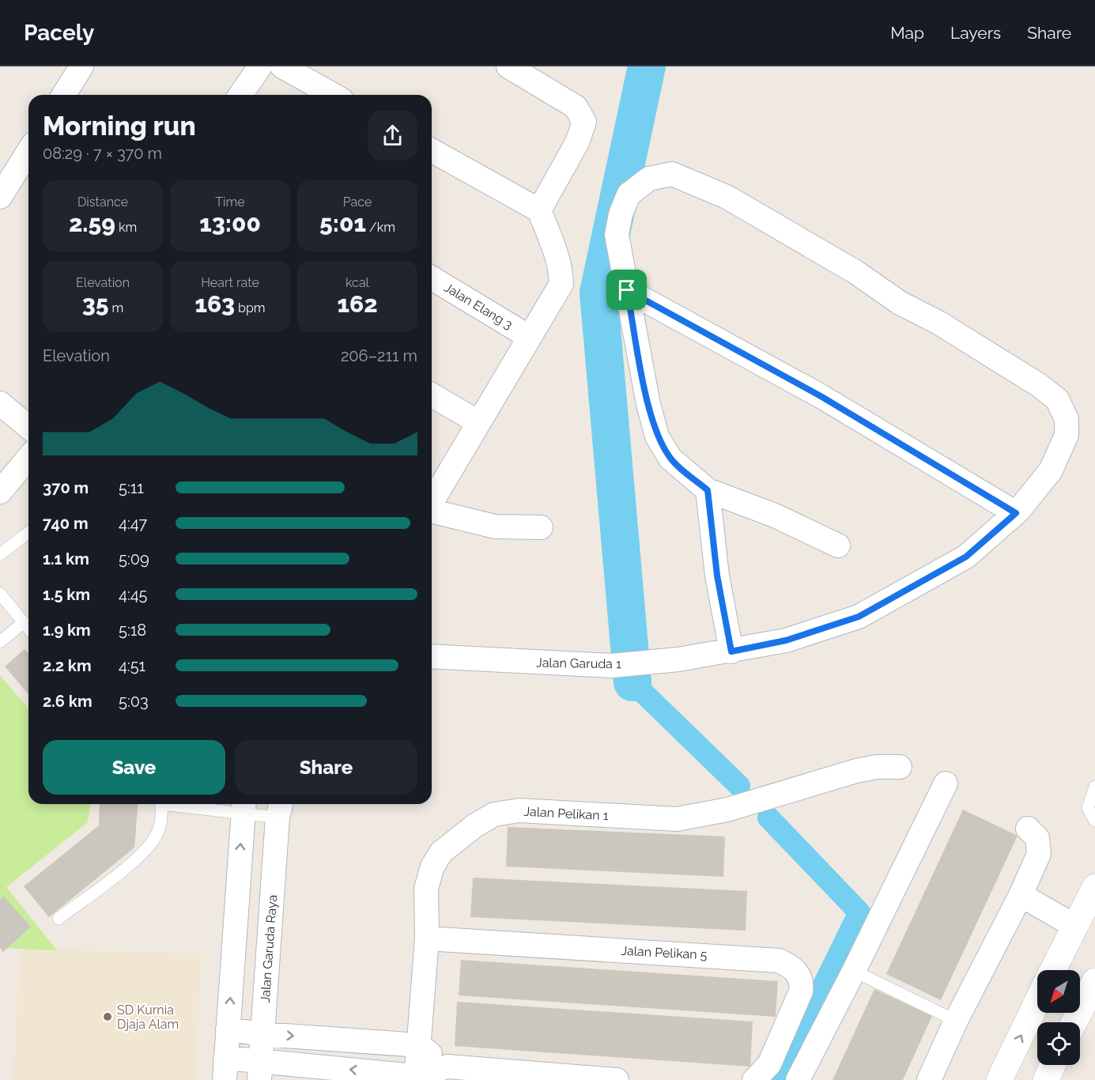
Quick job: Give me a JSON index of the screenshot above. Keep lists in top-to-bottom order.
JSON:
{
  "streets": {
    "street": [
      "Jalan Elang 3",
      "Jalan Garuda 1",
      "Jalan Pelikan 1",
      "Jalan Garuda Raya",
      "Jalan Pelikan 5"
    ]
  },
  "crossings": [
    ["Jalan Pelikan 1", "Jalan Pelikan 5"]
  ],
  "places": ["SD Kurnia Djaja Alam"],
  "north": "bottom left",
  "page": {
    "header": "Pacely",
    "nav": ["Map", "Layers", "Share"],
    "heading": ["Morning run", "08:29 · 7 × 370 m"],
    "stats": [
      ["Distance", "2.59 km"],
      ["Time", "13:00"],
      ["Pace", "5:01 /km"],
      ["Elevation", "35 m"],
      ["Heart rate", "163 bpm"],
      ["kcal", "162"]
    ],
    "chart": ["Elevation", "206–211 m"],
    "list": [
      {
        "name": "370 m",
        "note": "5:11"
      },
      {
        "name": "740 m",
        "note": "4:47"
      },
      {
        "name": "1.1 km",
        "note": "5:09"
      },
      {
        "name": "1.5 km",
        "note": "4:45"
      },
      {
        "name": "1.9 km",
        "note": "5:18"
      },
      {
        "name": "2.2 km",
        "note": "4:51"
      },
      {
        "name": "2.6 km",
        "note": "5:03"
      }
    ],
    "buttons": ["Save", "Share"]
  }
}
